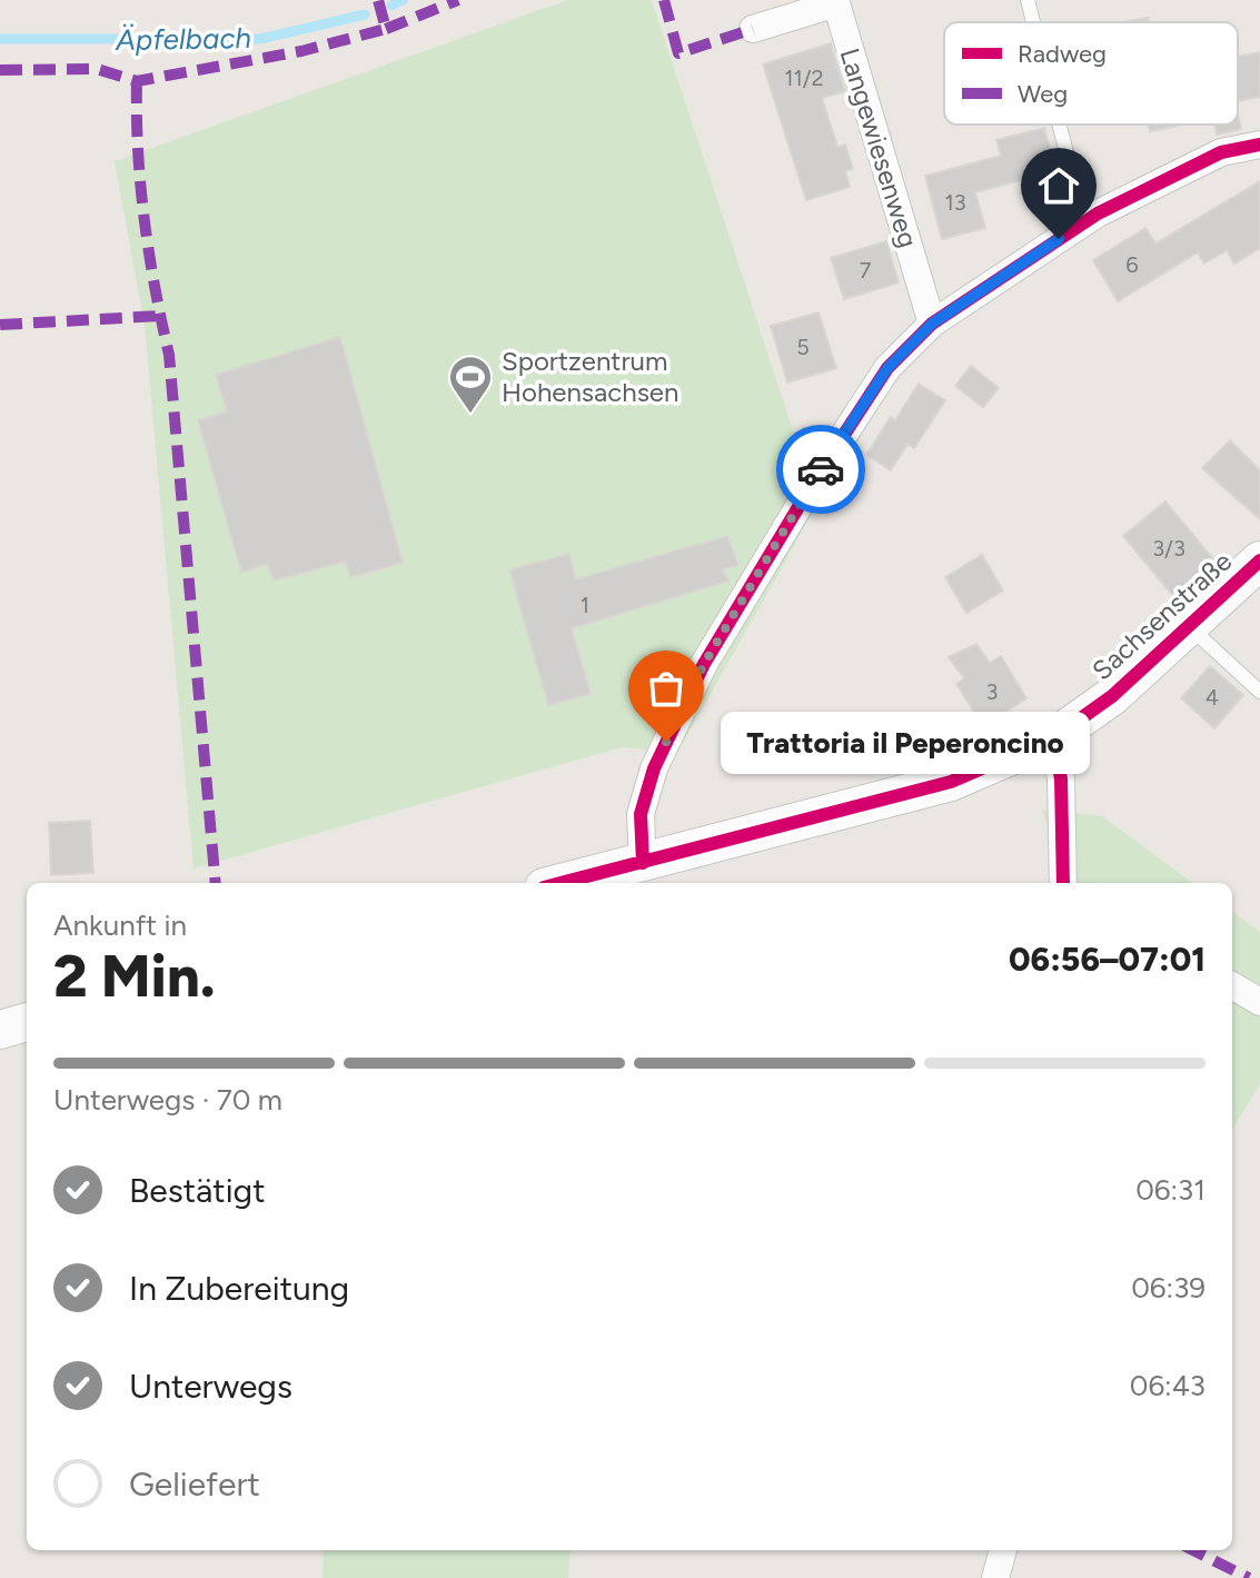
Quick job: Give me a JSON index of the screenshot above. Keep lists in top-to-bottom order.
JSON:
{
  "streets": {
    "street": ["Langewiesenweg", "Sachsenstraße"]
  },
  "water": ["Äpfelbach"],
  "places": {
    "sports": ["Sportzentrum Hohensachsen"],
    "other": ["Trattoria il Peperoncino"]
  },
  "house_numbers": [
    "11/2",
    "13",
    "6",
    "7",
    "5",
    "3/3",
    "1",
    "3",
    "4"
  ],
  "legend": ["Radweg", "Weg"],
  "page": {
    "bubble": "Trattoria il Peperoncino",
    "heading": ["2 Min.", "Ankunft in", "06:56–07:01"],
    "bar": "Unterwegs · 70 m",
    "list": [
      ["Bestätigt", "06:31"],
      ["In Zubereitung", "06:39"],
      ["Unterwegs", "06:43"],
      "Geliefert"
    ]
  }
}
